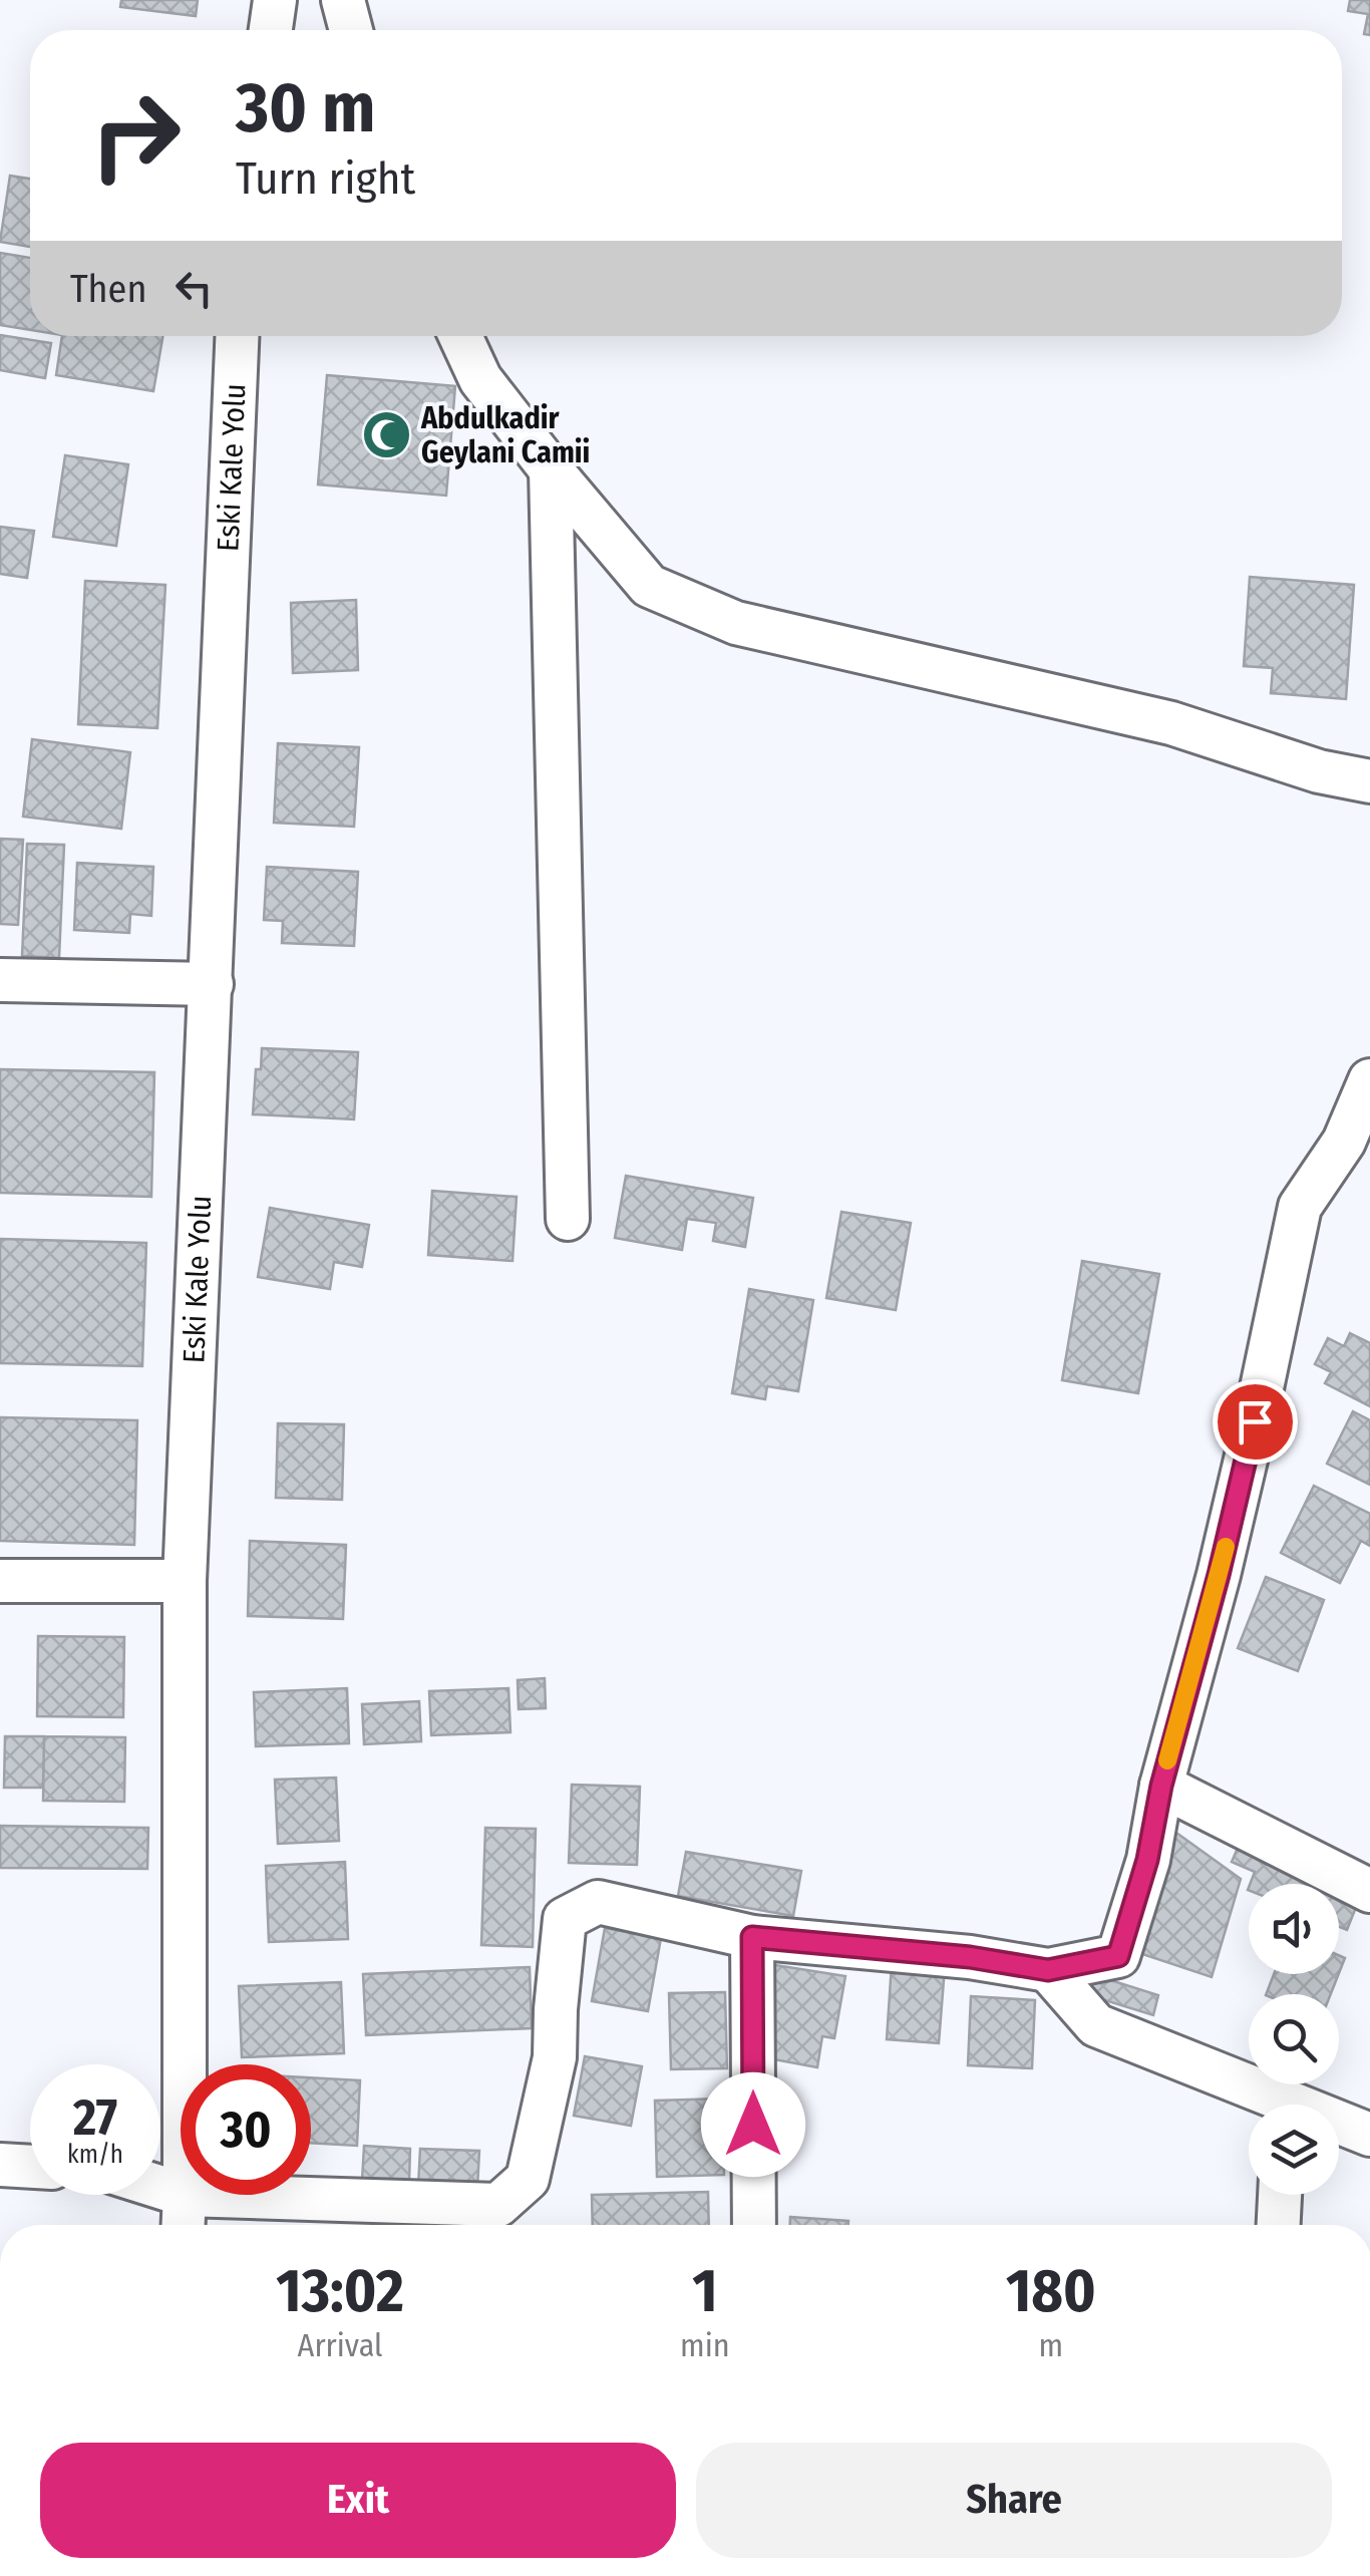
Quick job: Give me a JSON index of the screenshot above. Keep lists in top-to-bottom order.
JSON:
{
  "streets": {
    "street": ["Eski Kale Yolu"]
  },
  "places": {
    "mosque": ["Abdulkadir Geylani Camii"]
  },
  "page": {
    "turn": ["30 m", "Turn right"],
    "then": "Then",
    "speed": "27 km/h",
    "limit": "30",
    "eta": [
      "13:02",
      "Arrival",
      "1",
      "min",
      "180",
      "m"
    ],
    "buttons": ["Exit", "Share"]
  }
}
